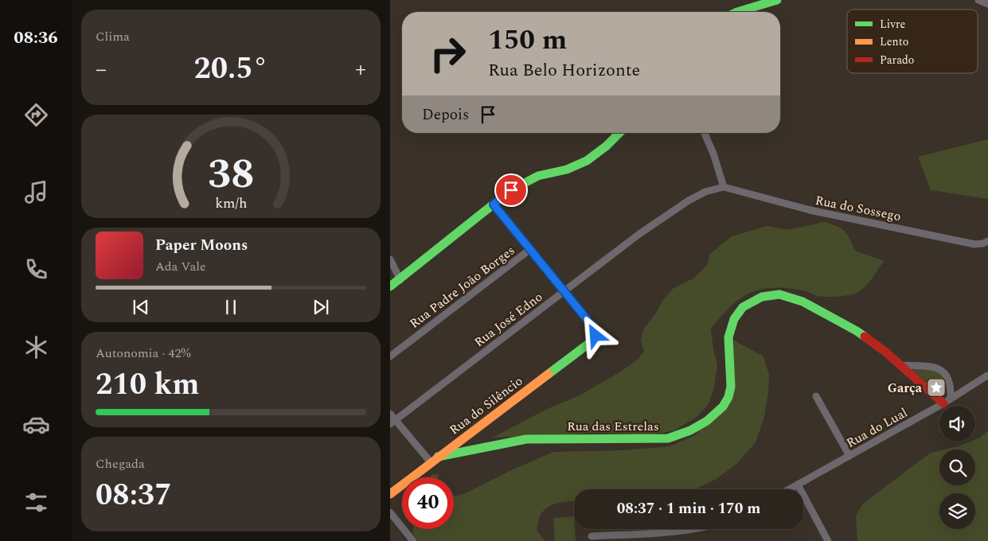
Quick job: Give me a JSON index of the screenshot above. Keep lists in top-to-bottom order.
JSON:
{
  "streets": {
    "street": [
      "Rua do Sossego",
      "Rua Padre João Borges",
      "Rua José Edno",
      "Rua do Silêncio",
      "Rua das Estrelas",
      "Rua do Lual"
    ]
  },
  "crossings": [
    ["Rua do Sossego", "Rua José Edno"],
    ["Rua José Edno", "Rua do Silêncio"],
    ["Rua do Silêncio", "Rua das Estrelas"],
    ["Rua das Estrelas", "Rua do Lual"]
  ],
  "places": {
    "place": ["Garça"]
  },
  "legend": ["Livre", "Lento", "Parado"],
  "page": {
    "tabs": "08:36",
    "tile": [
      "Clima",
      ["Autonomia · 42%", "210 km"],
      ["Chegada", "08:37"]
    ],
    "turn": ["150 m", "Rua Belo Horizonte"],
    "heat": ["−", "20.5°", "+"],
    "then": "Depois",
    "song": ["Paper Moons", "Ada Vale"],
    "limit": "40",
    "trip": "08:37 · 1 min · 170 m",
    "gauge": ["38", "km/h"]
  }
}
